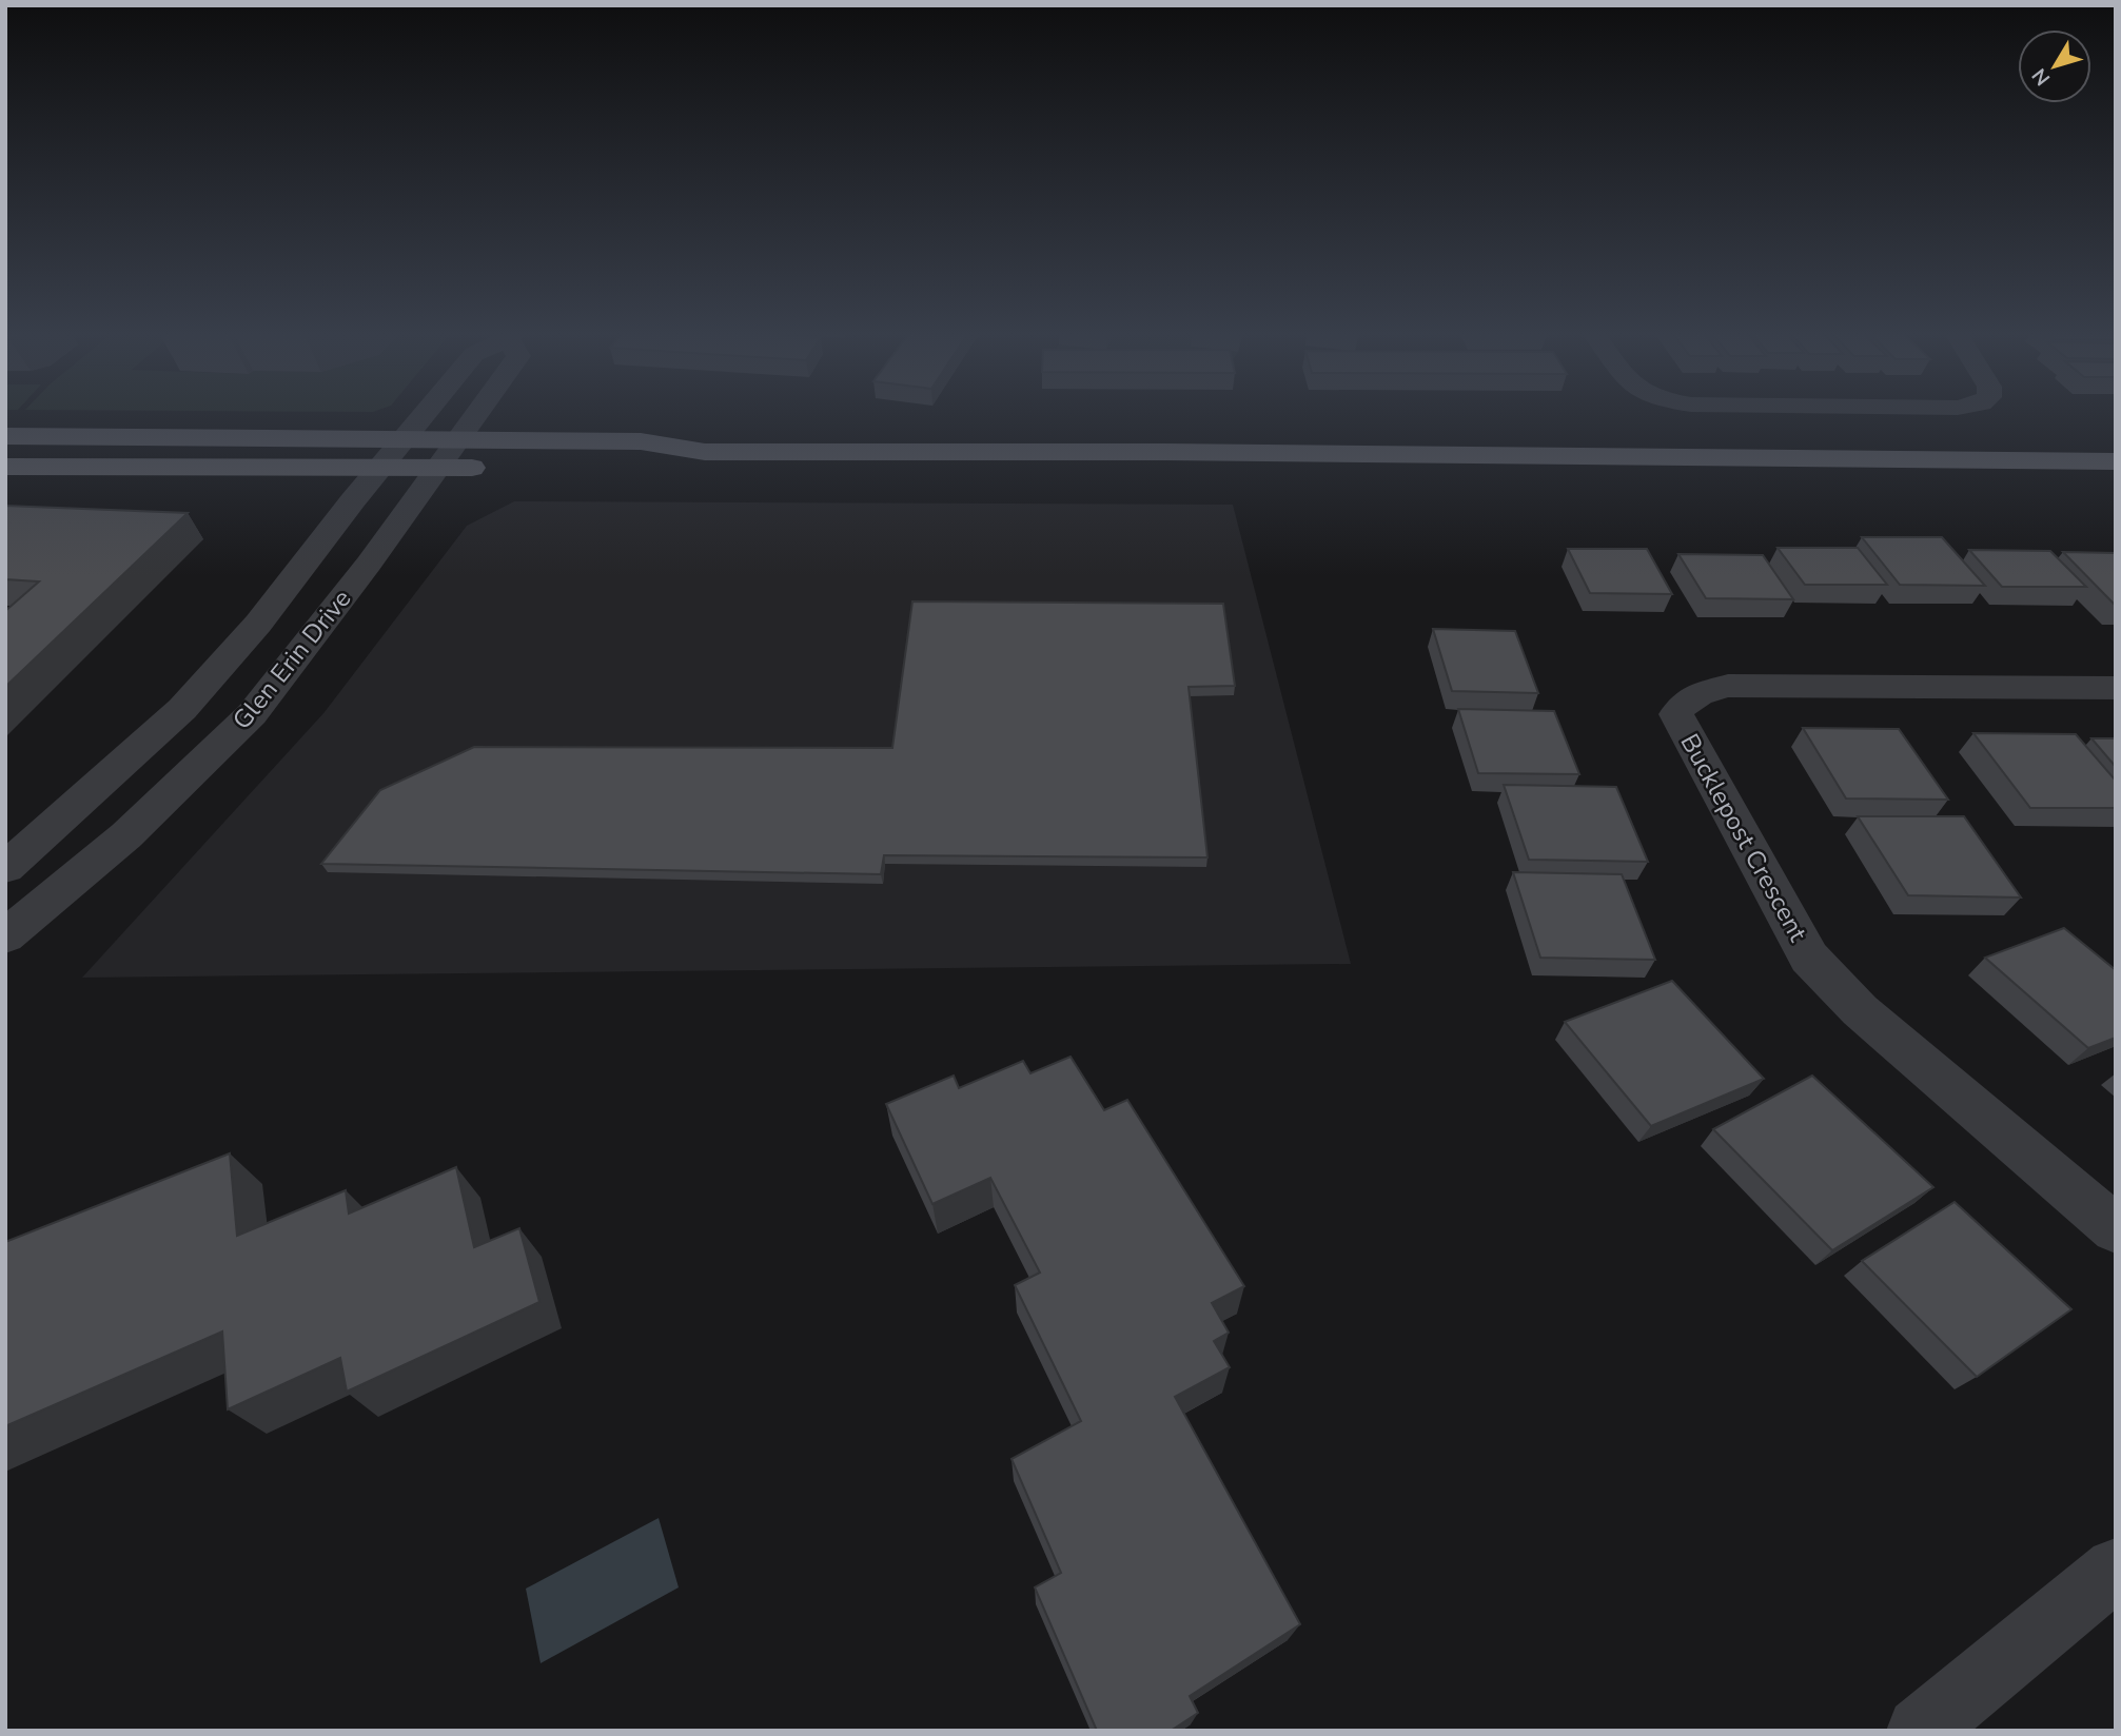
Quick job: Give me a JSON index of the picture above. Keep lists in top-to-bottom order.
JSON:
{
  "streets": {
    "street": ["Glen Erin Drive", "Bucklepost Crescent"]
  },
  "north": "bottom left"
}
